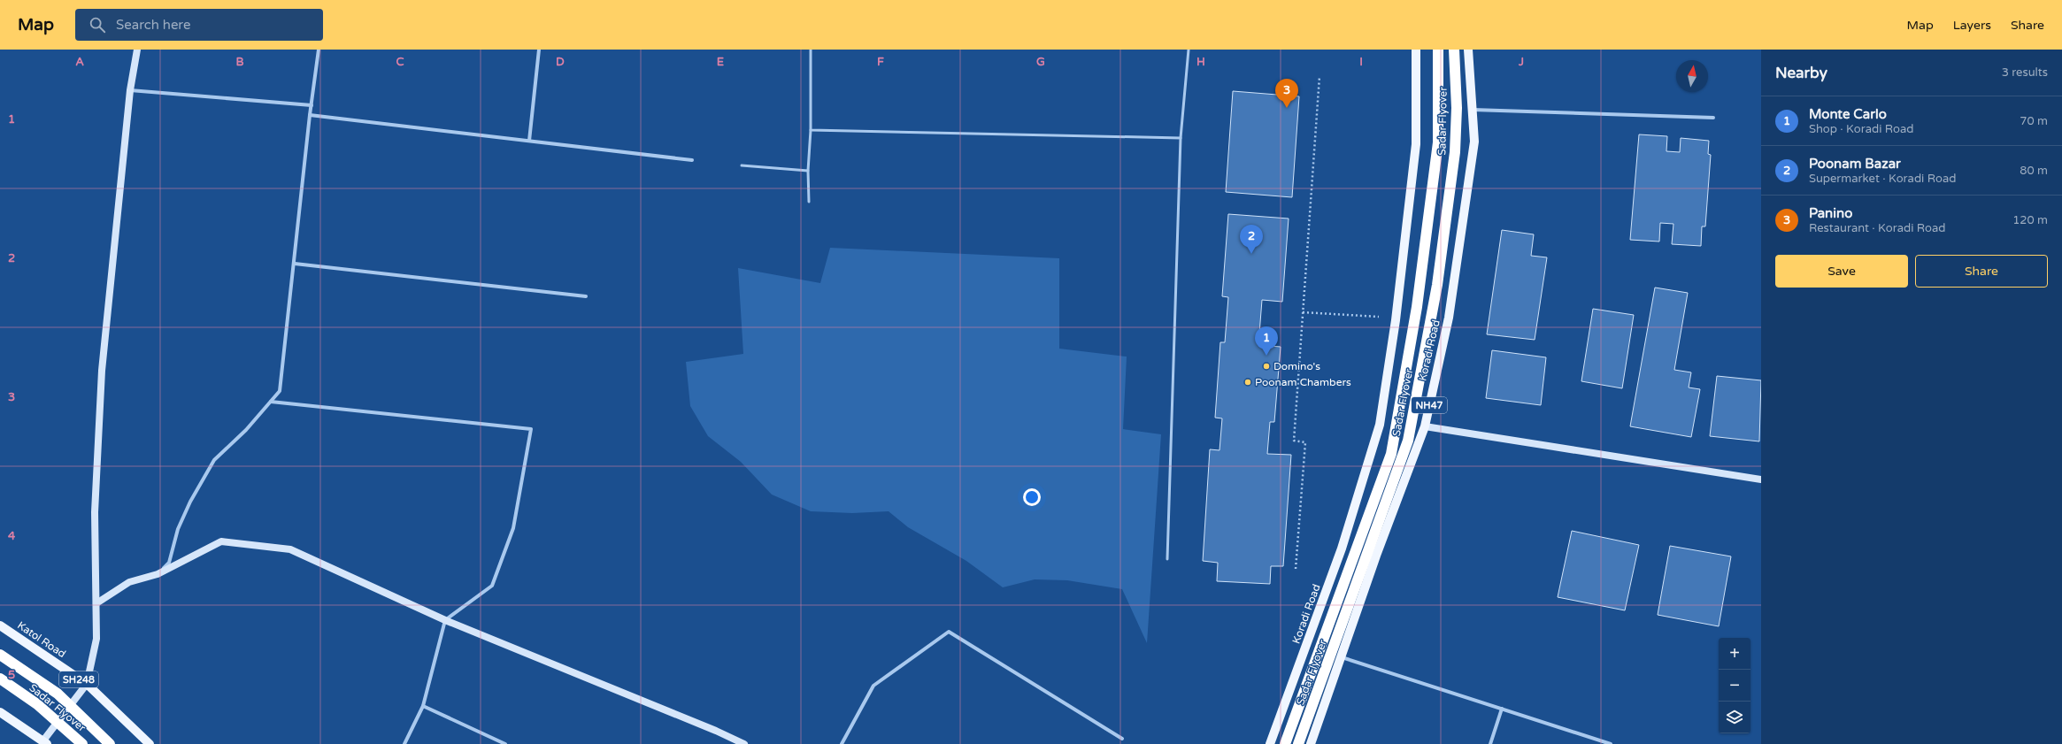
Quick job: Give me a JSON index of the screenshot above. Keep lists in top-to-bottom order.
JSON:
{
  "streets": {
    "highway": ["Sadar Flyover", "NH47"],
    "main road": ["Koradi Road", "Katol Road", "SH248"]
  },
  "places": ["Domino's", "Poonam Chambers"],
  "north": "top",
  "page": {
    "header": "Map",
    "search": "Search here",
    "nav": ["Map", "Layers", "Share"],
    "heading": ["Nearby", "3 results"],
    "pins": ["3", "2", "1"],
    "list": [
      {
        "mark": "1",
        "name": "Monte Carlo",
        "note": "Shop · Koradi Road",
        "value": "70 m"
      },
      {
        "mark": "2",
        "name": "Poonam Bazar",
        "note": "Supermarket · Koradi Road",
        "value": "80 m"
      },
      {
        "mark": "3",
        "name": "Panino",
        "note": "Restaurant · Koradi Road",
        "value": "120 m"
      }
    ],
    "buttons": ["Save", "Share"],
    "map_buttons": ["+", "−"]
  },
  "grid": {
    "columns": [
      "A",
      "B",
      "C",
      "D",
      "E",
      "F",
      "G",
      "H",
      "I",
      "J"
    ],
    "rows": [
      "1",
      "2",
      "3",
      "4",
      "5"
    ]
  }
}
